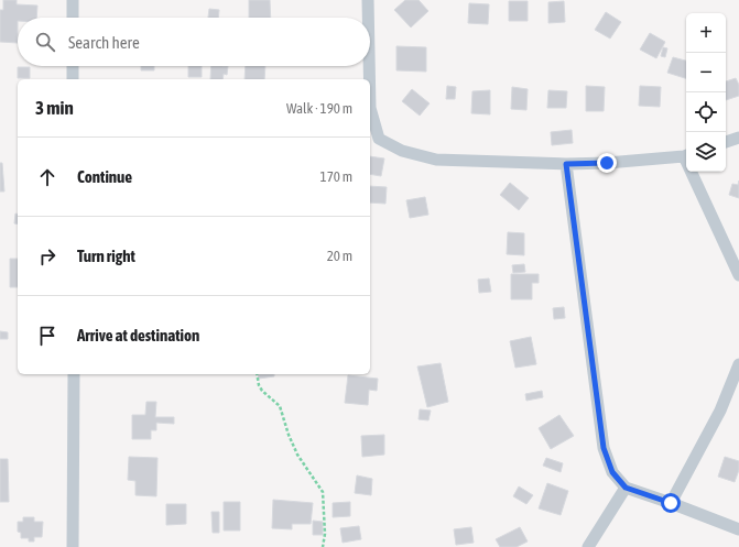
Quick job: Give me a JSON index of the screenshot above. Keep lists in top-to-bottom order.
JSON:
{
  "page": {
    "map_buttons": ["+", "−"],
    "search": "Search here",
    "heading": ["3 min", "Walk · 190 m"],
    "list": [
      ["Continue", "170 m"],
      ["Turn right", "20 m"],
      "Arrive at destination"
    ]
  }
}
